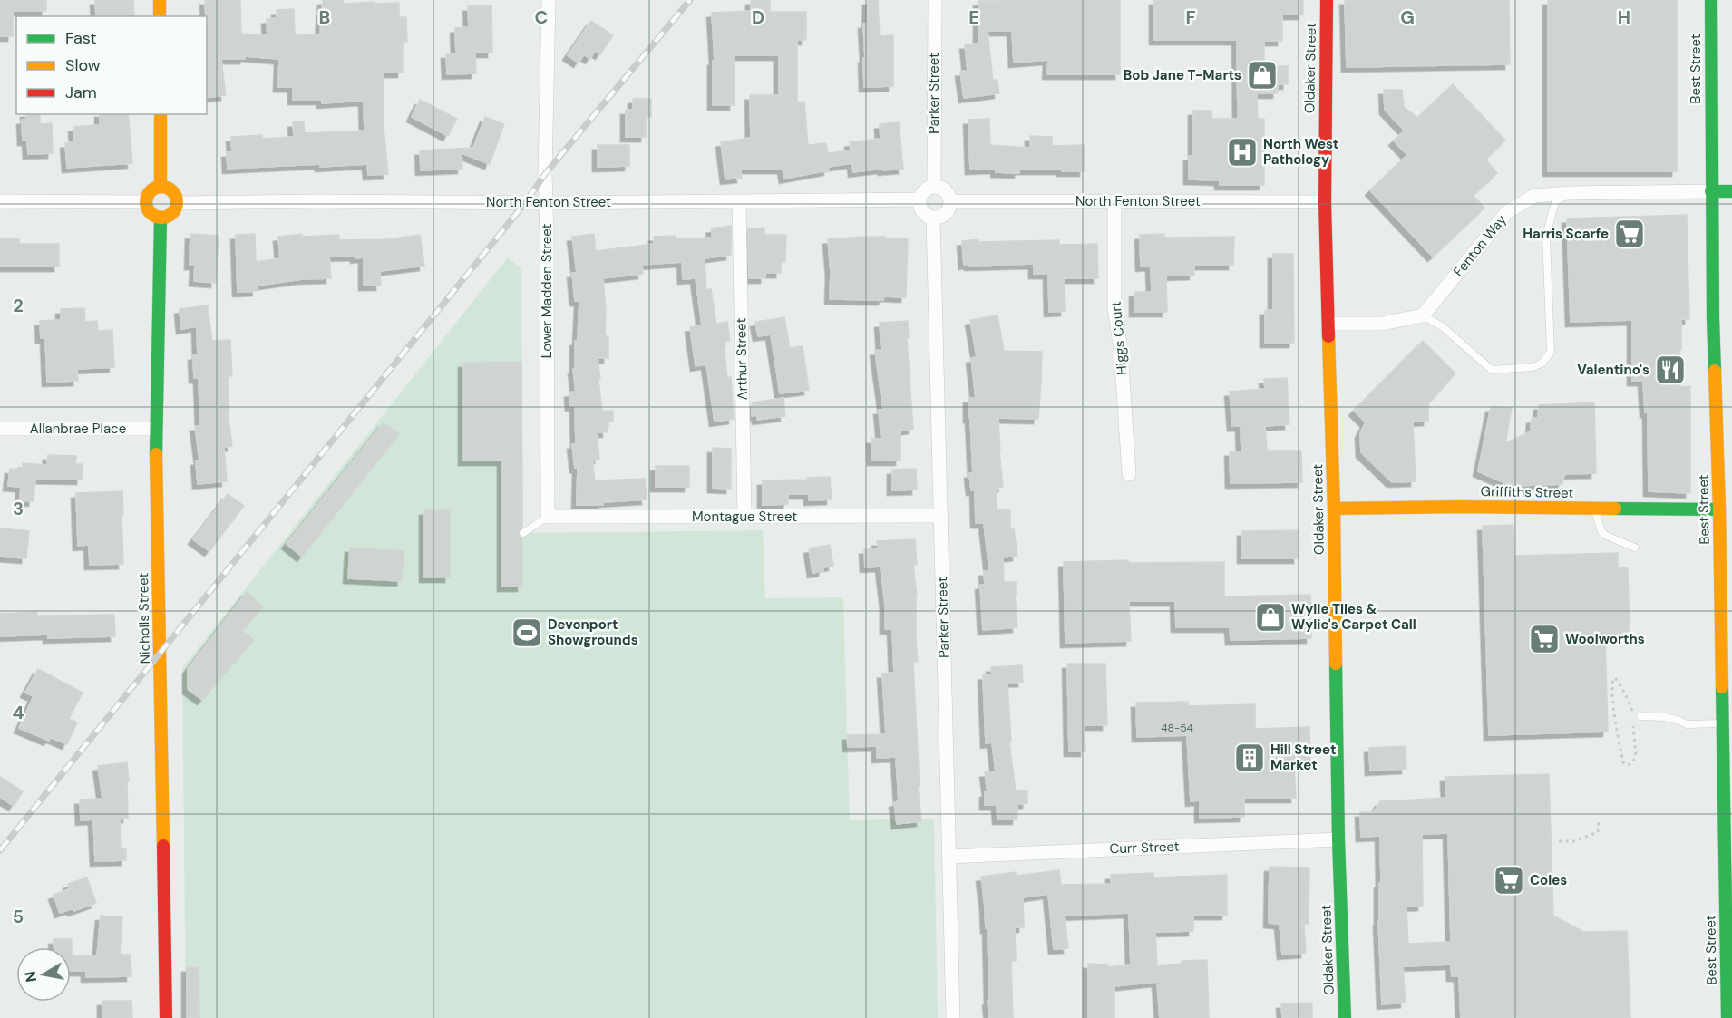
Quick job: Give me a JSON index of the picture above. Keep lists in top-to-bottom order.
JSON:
{
  "streets": {
    "main road": [
      "Oldaker Street",
      "Best Street",
      "Griffiths Street",
      "Nicholls Street"
    ],
    "street": [
      "Parker Street",
      "North Fenton Street",
      "Fenton Way",
      "Lower Madden Street",
      "Higgs Court",
      "Arthur Street",
      "Allanbrae Place",
      "Montague Street",
      "Curr Street"
    ]
  },
  "crossings": [
    ["Oldaker Street", "North Fenton Street"],
    ["Oldaker Street", "Griffiths Street"],
    ["Oldaker Street", "Curr Street"],
    ["Best Street", "Fenton Way"],
    ["Best Street", "Griffiths Street"],
    ["Parker Street", "North Fenton Street"],
    ["Parker Street", "Montague Street"],
    ["Parker Street", "Curr Street"],
    ["North Fenton Street", "Lower Madden Street"],
    ["North Fenton Street", "Higgs Court"],
    ["North Fenton Street", "Arthur Street"],
    ["North Fenton Street", "Nicholls Street"],
    ["Lower Madden Street", "Montague Street"],
    ["Arthur Street", "Montague Street"],
    ["Allanbrae Place", "Nicholls Street"]
  ],
  "places": {
    "shop": ["Bob Jane T-Marts", "Wylie Tiles & Wylie's Carpet Call"],
    "hospital": ["North West Pathology"],
    "supermarket": ["Harris Scarfe", "Woolworths", "Coles"],
    "restaurant": ["Valentino's"],
    "sports": ["Devonport Showgrounds"],
    "building": ["Hill Street Market"]
  },
  "house_numbers": ["48-54"],
  "legend": ["Fast", "Slow", "Jam"],
  "north": "left",
  "grid": {
    "columns": [
      "B",
      "C",
      "D",
      "E",
      "F",
      "G",
      "H"
    ],
    "rows": [
      "2",
      "3",
      "4",
      "5"
    ]
  }
}
